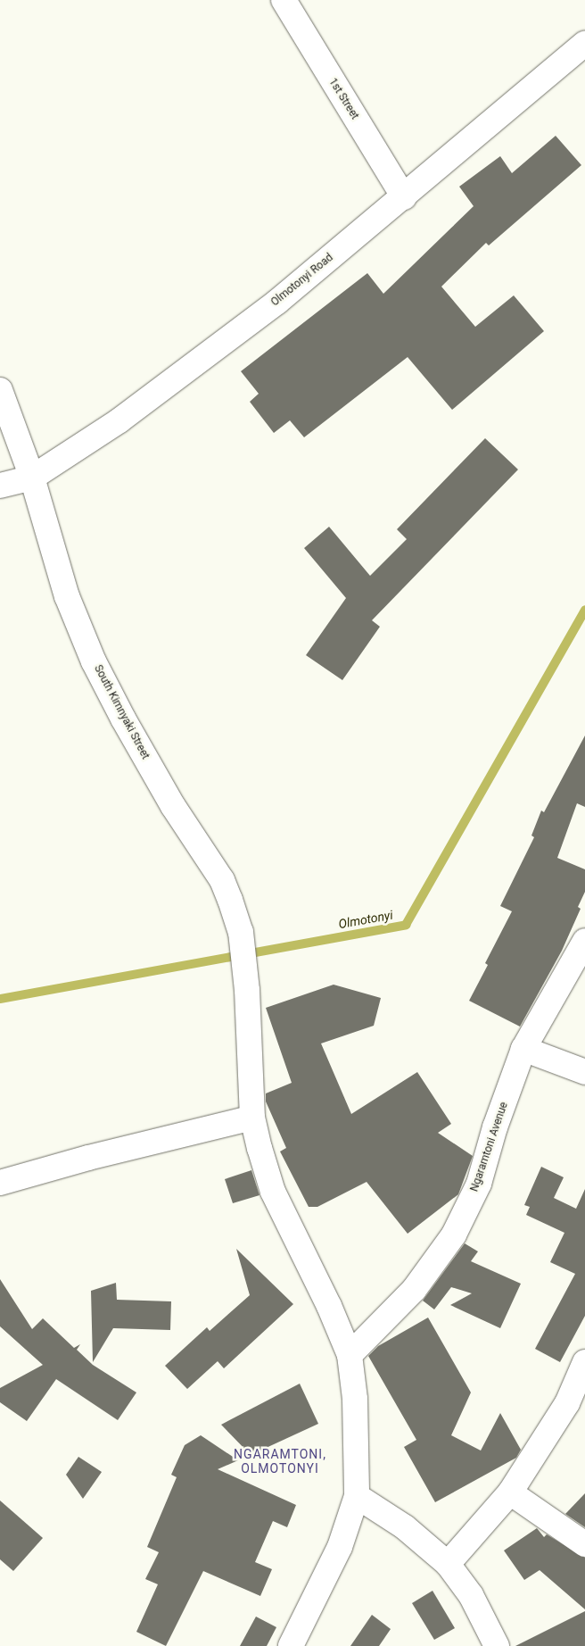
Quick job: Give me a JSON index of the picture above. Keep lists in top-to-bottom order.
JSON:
{
  "streets": {
    "street": [
      "1st Street",
      "Olmotonyi Road",
      "South Kimnyaki Street",
      "Ngaramtoni Avenue"
    ]
  },
  "crossings": [
    ["1st Street", "Olmotonyi Road"],
    ["Olmotonyi Road", "South Kimnyaki Street"],
    ["South Kimnyaki Street", "Ngaramtoni Avenue"]
  ],
  "districts": ["NGARAMTONI, OLMOTONYI"],
  "water": ["Olmotonyi"]
}
